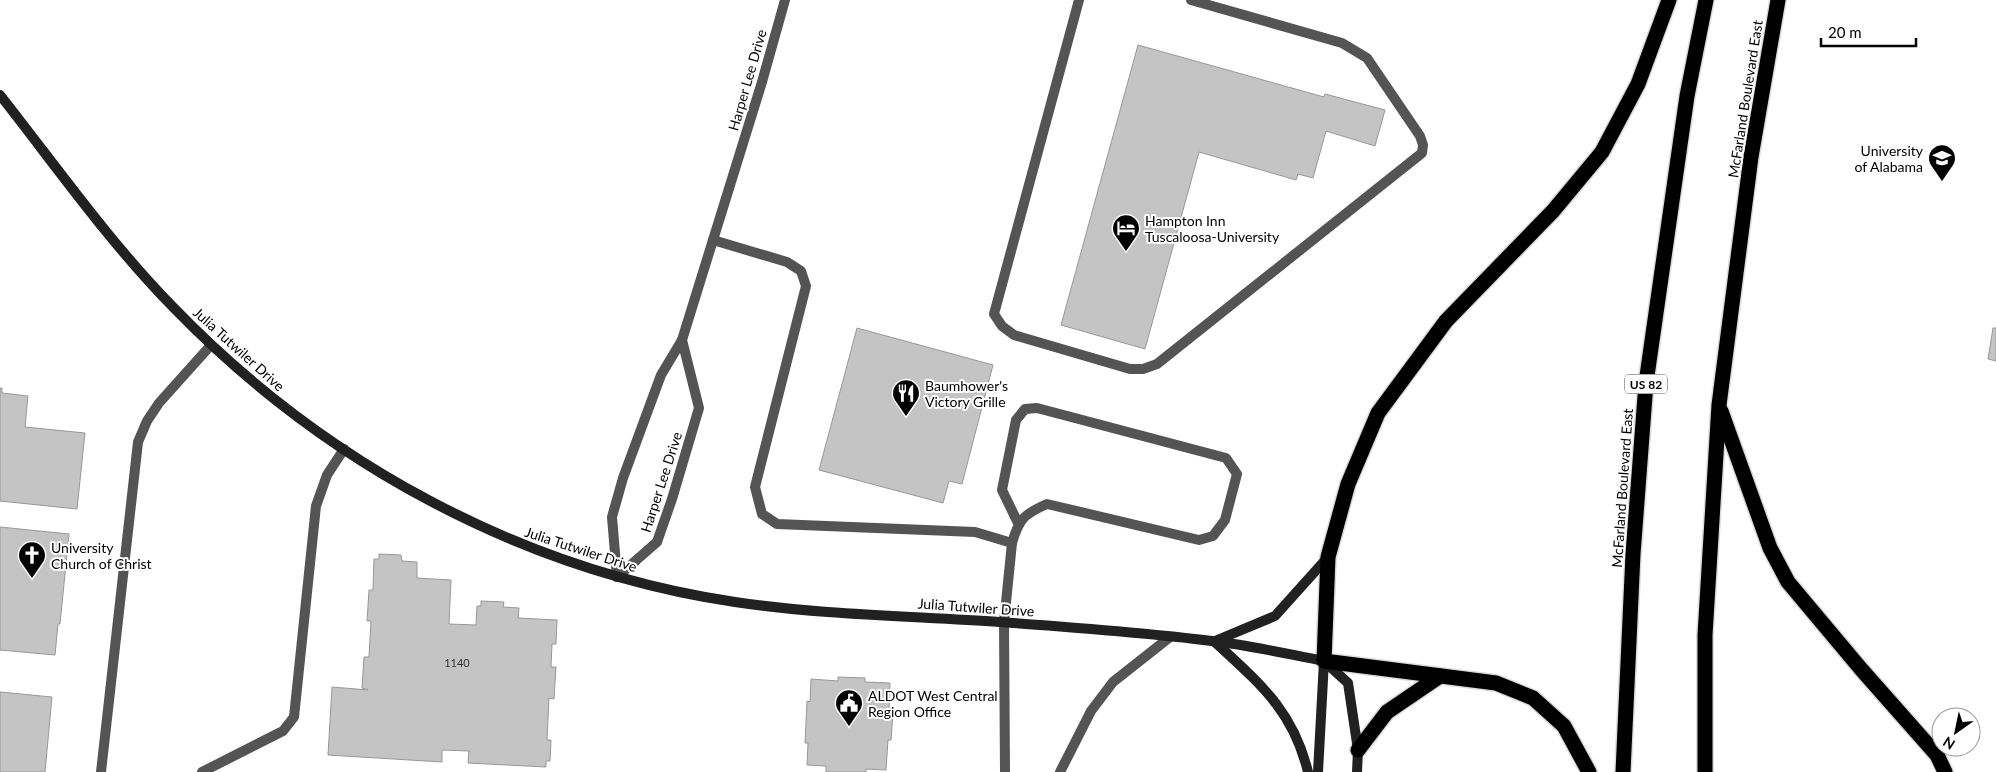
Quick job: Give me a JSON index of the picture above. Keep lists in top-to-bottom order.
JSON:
{
  "streets": {
    "highway": ["McFarland Boulevard East", "US 82"],
    "street": ["Harper Lee Drive", "Julia Tutwiler Drive"]
  },
  "crossings": [
    ["Harper Lee Drive", "Julia Tutwiler Drive"]
  ],
  "places": {
    "school or university": ["University of Alabama"],
    "hotel": ["Hampton Inn Tuscaloosa-University"],
    "restaurant": ["Baumhower's Victory Grille"],
    "church": ["University Church of Christ"],
    "public building": ["ALDOT West Central Region Office"]
  },
  "house_numbers": ["1140"],
  "scale_bar": "20 m",
  "north": "bottom left"
}
